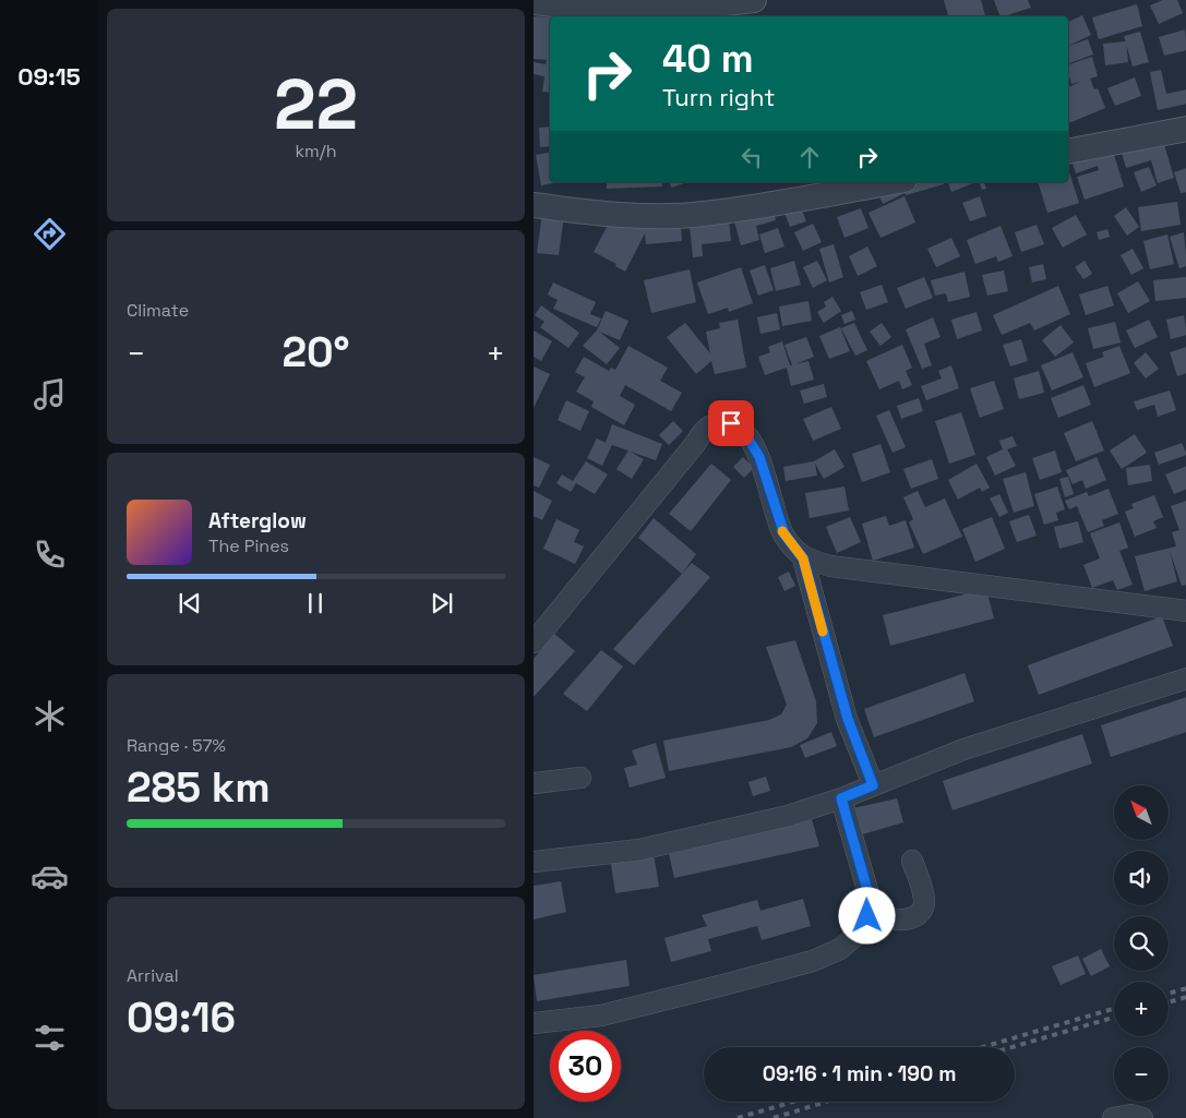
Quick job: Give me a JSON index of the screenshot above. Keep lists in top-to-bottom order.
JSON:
{
  "north": "top left",
  "page": {
    "tabs": "09:15",
    "tile": [
      ["22", "km/h"],
      "Climate",
      ["Range · 57%", "285 km"],
      ["Arrival", "09:16"]
    ],
    "turn": ["40 m", "Turn right"],
    "heat": ["−", "20°", "+"],
    "song": ["Afterglow", "The Pines"],
    "map_buttons": ["+", "−"],
    "limit": "30",
    "trip": "09:16 · 1 min · 190 m"
  }
}
